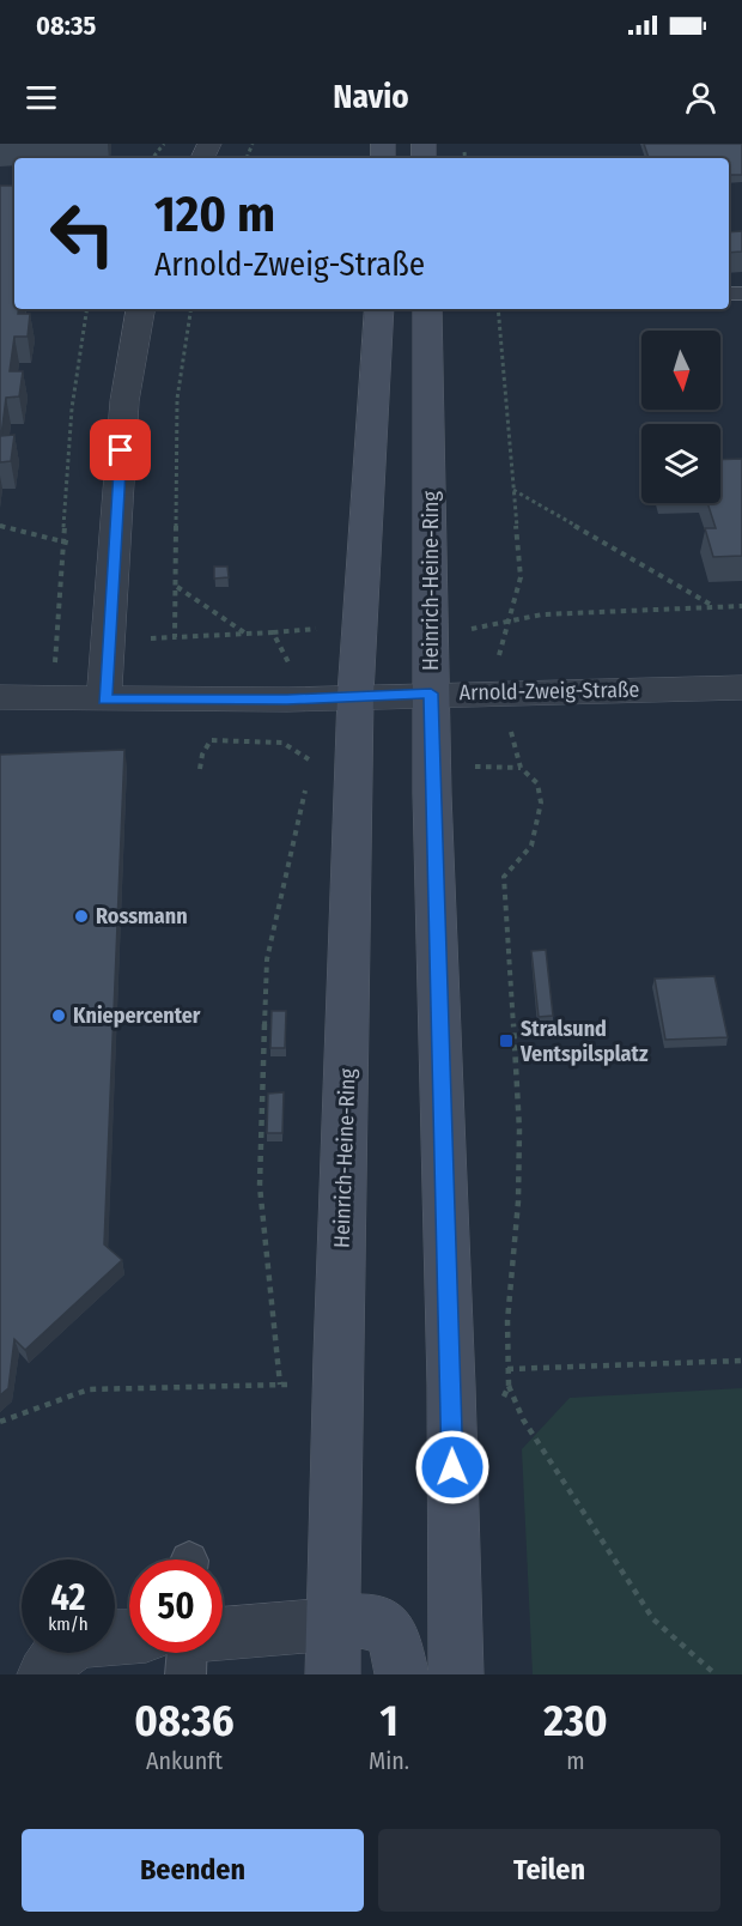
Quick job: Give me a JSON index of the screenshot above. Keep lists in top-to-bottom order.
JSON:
{
  "streets": {
    "main road": ["Heinrich-Heine-Ring"],
    "street": ["Arnold-Zweig-Straße"]
  },
  "crossings": [
    ["Heinrich-Heine-Ring", "Arnold-Zweig-Straße"]
  ],
  "places": {
    "other": ["Rossmann", "Kniepercenter"],
    "transit": ["Stralsund Ventspilsplatz"]
  },
  "north": "bottom",
  "page": {
    "status": "08:35",
    "header": "Navio",
    "turn": ["120 m", "Arnold-Zweig-Straße"],
    "speed": "42 km/h",
    "limit": "50",
    "eta": [
      "08:36",
      "Ankunft",
      "1",
      "Min.",
      "230",
      "m"
    ],
    "buttons": ["Beenden", "Teilen"]
  }
}
